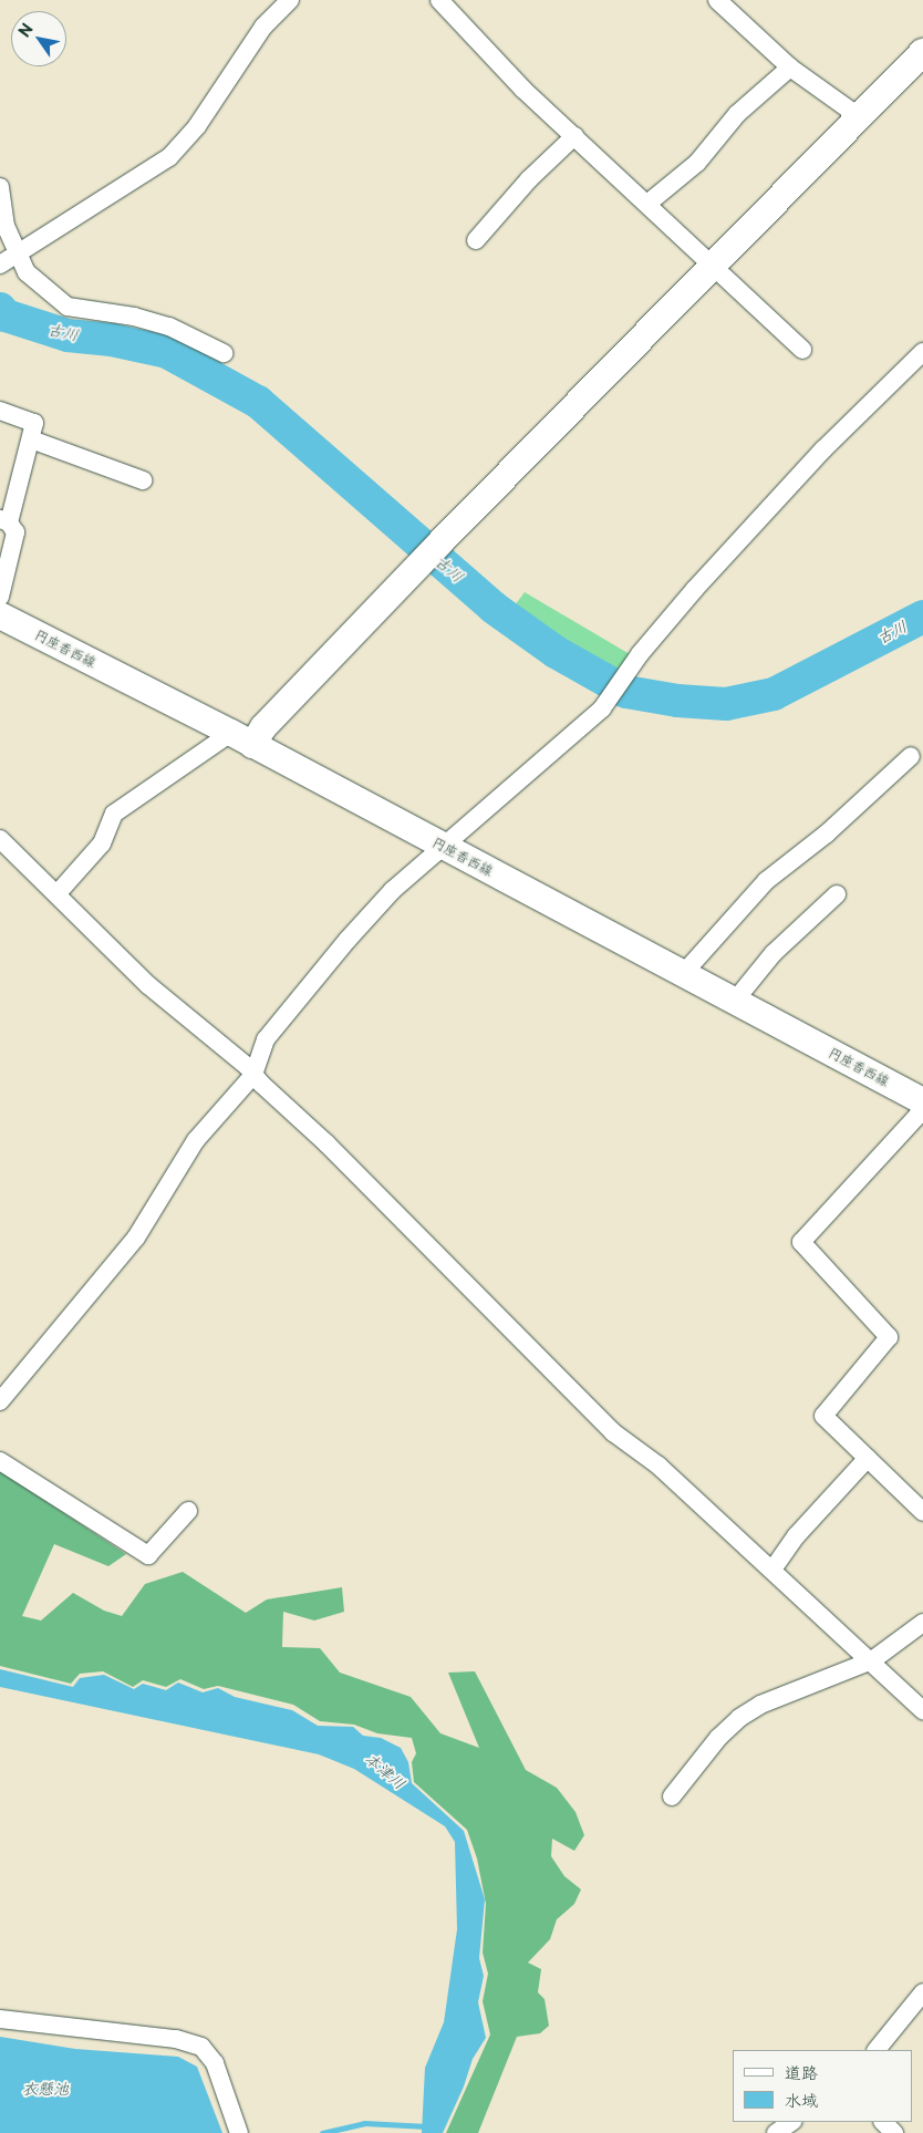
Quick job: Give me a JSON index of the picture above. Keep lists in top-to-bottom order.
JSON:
{
  "streets": {
    "main road": ["円座香西線"]
  },
  "water": ["古川", "本津川", "衣懸池"],
  "legend": ["道路", "水域"],
  "north": "top left"
}
